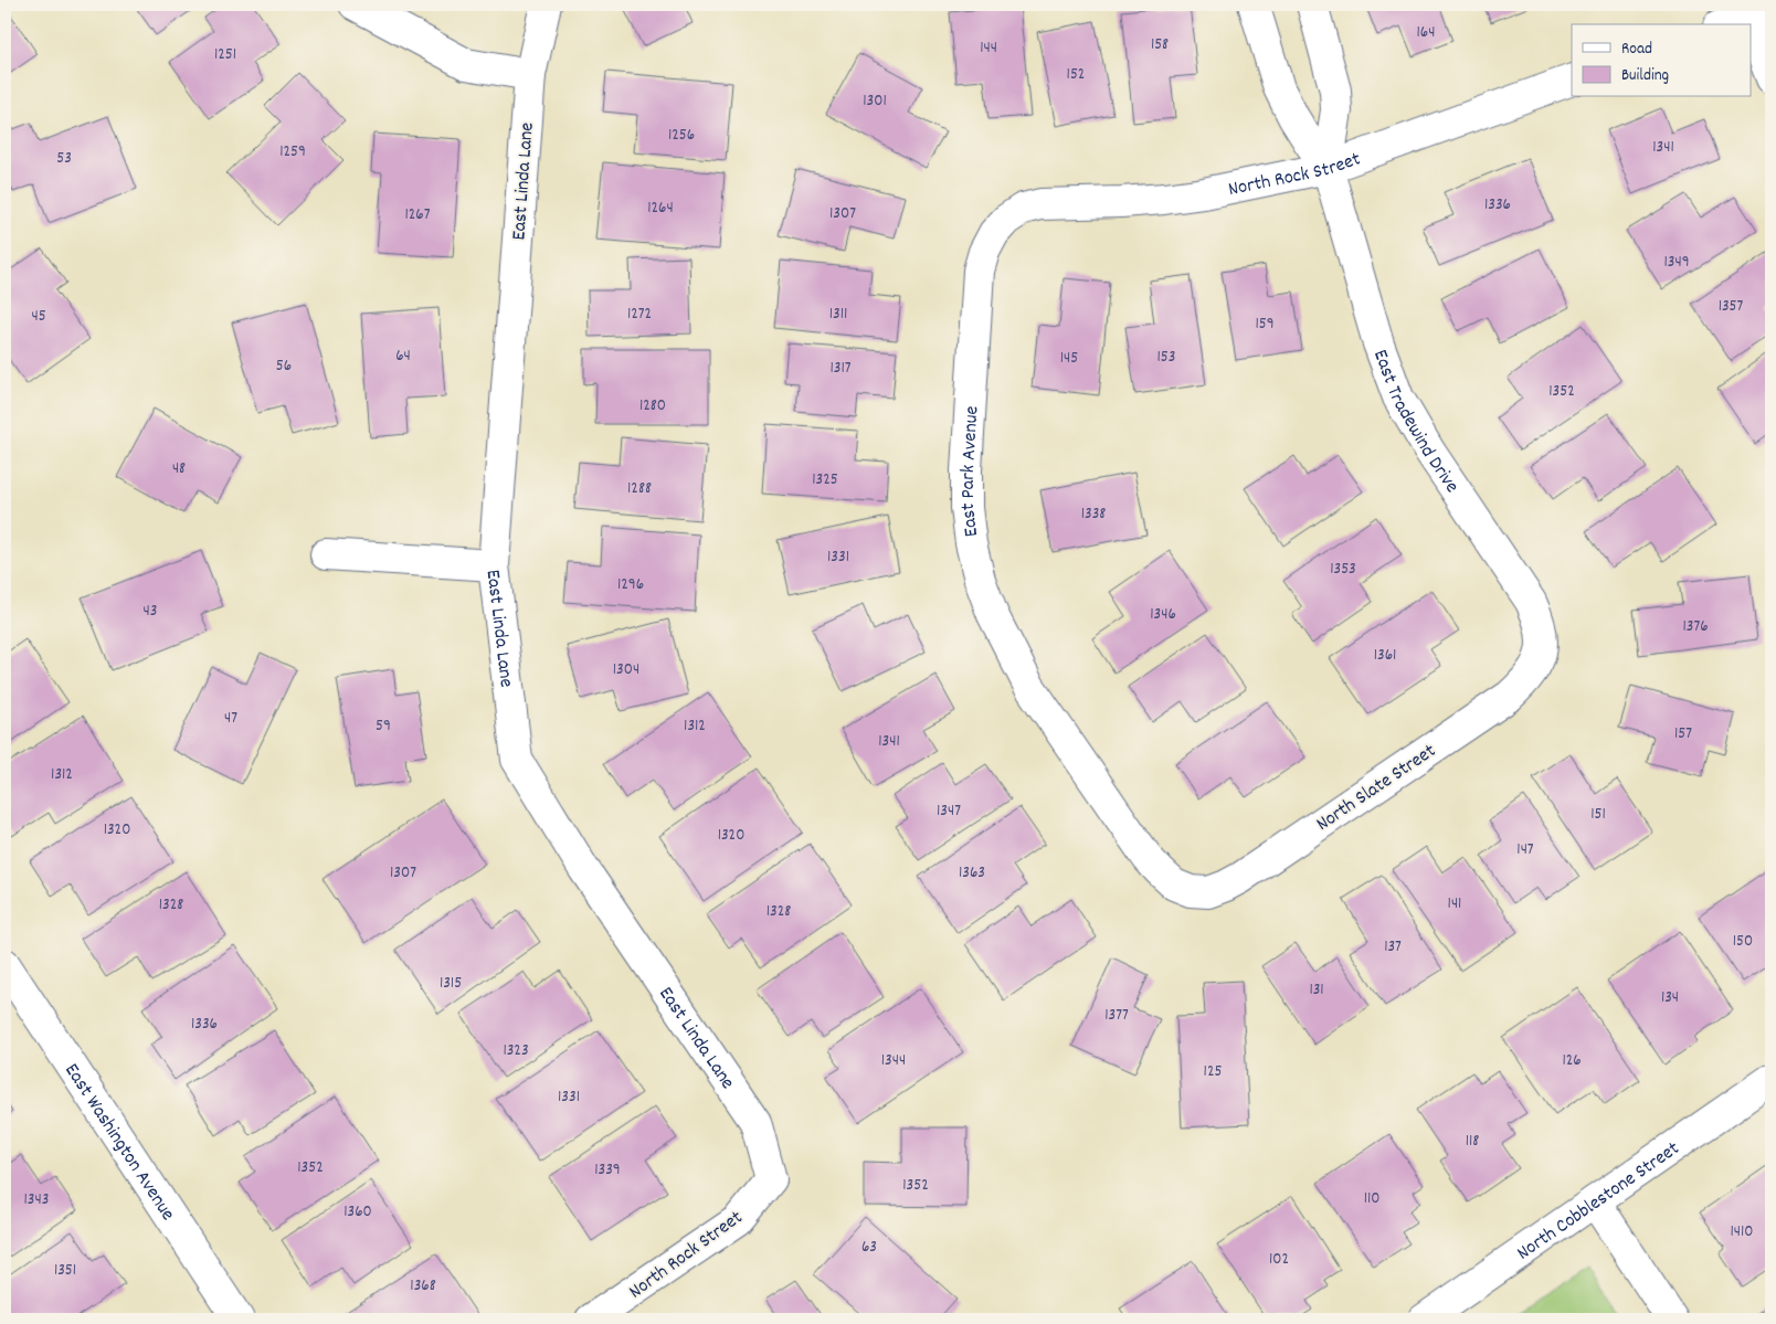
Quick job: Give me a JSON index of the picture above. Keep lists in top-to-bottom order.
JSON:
{
  "streets": {
    "street": [
      "North Rock Street",
      "East Linda Lane",
      "East Tradewind Drive",
      "East Park Avenue",
      "North Slate Street",
      "East Washington Avenue",
      "North Cobblestone Street"
    ]
  },
  "crossings": [
    ["North Rock Street", "East Linda Lane"],
    ["North Rock Street", "East Tradewind Drive"],
    ["North Rock Street", "East Park Avenue"],
    ["East Tradewind Drive", "North Slate Street"],
    ["East Park Avenue", "North Slate Street"]
  ],
  "house_numbers": [
    "164",
    "158",
    "144",
    "1251",
    "152",
    "1301",
    "1256",
    "1341",
    "1259",
    "53",
    "1336",
    "1264",
    "1307",
    "1267",
    "1349",
    "1357",
    "1272",
    "1311",
    "45",
    "159",
    "64",
    "153",
    "145",
    "56",
    "1317",
    "1352",
    "1280",
    "48",
    "1325",
    "1288",
    "1338",
    "1331",
    "1353",
    "1296",
    "43",
    "1346",
    "1376",
    "1361",
    "1304",
    "47",
    "59",
    "1312",
    "157",
    "1341",
    "1312",
    "1347",
    "151",
    "1320",
    "1320",
    "147",
    "1307",
    "1363",
    "141",
    "1328",
    "1328",
    "150",
    "137",
    "1315",
    "131",
    "134",
    "1377",
    "1336",
    "1323",
    "1344",
    "126",
    "125",
    "1331",
    "118",
    "1352",
    "1339",
    "1352",
    "110",
    "1343",
    "1360",
    "1410",
    "63",
    "102",
    "1351",
    "1368"
  ],
  "legend": ["Road", "Building"]
}
